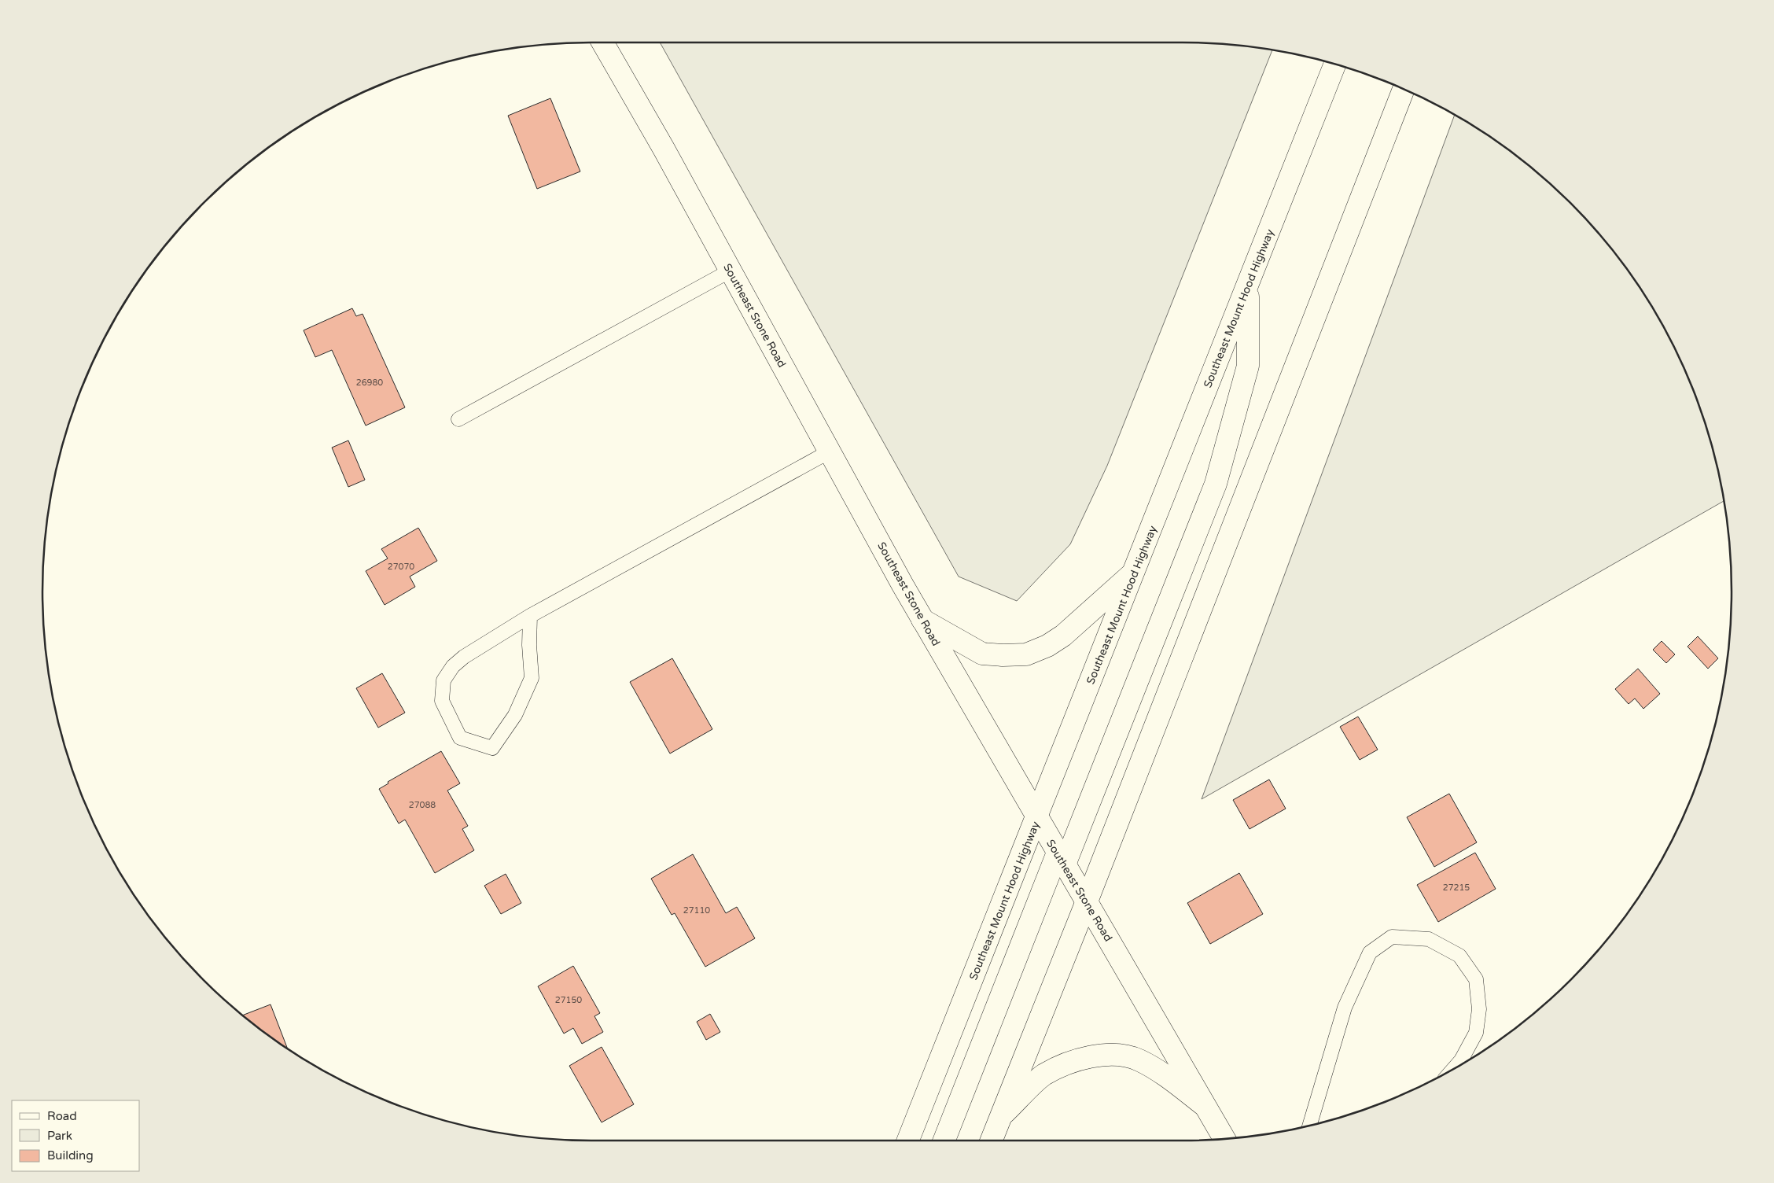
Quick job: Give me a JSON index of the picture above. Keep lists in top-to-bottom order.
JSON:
{
  "streets": {
    "main road": ["Southeast Mount Hood Highway", "Southeast Stone Road"]
  },
  "crossings": [
    ["Southeast Mount Hood Highway", "Southeast Stone Road"]
  ],
  "house_numbers": [
    "26980",
    "27070",
    "27088",
    "27215",
    "27110",
    "27150"
  ],
  "legend": ["Road", "Park", "Building"]
}
